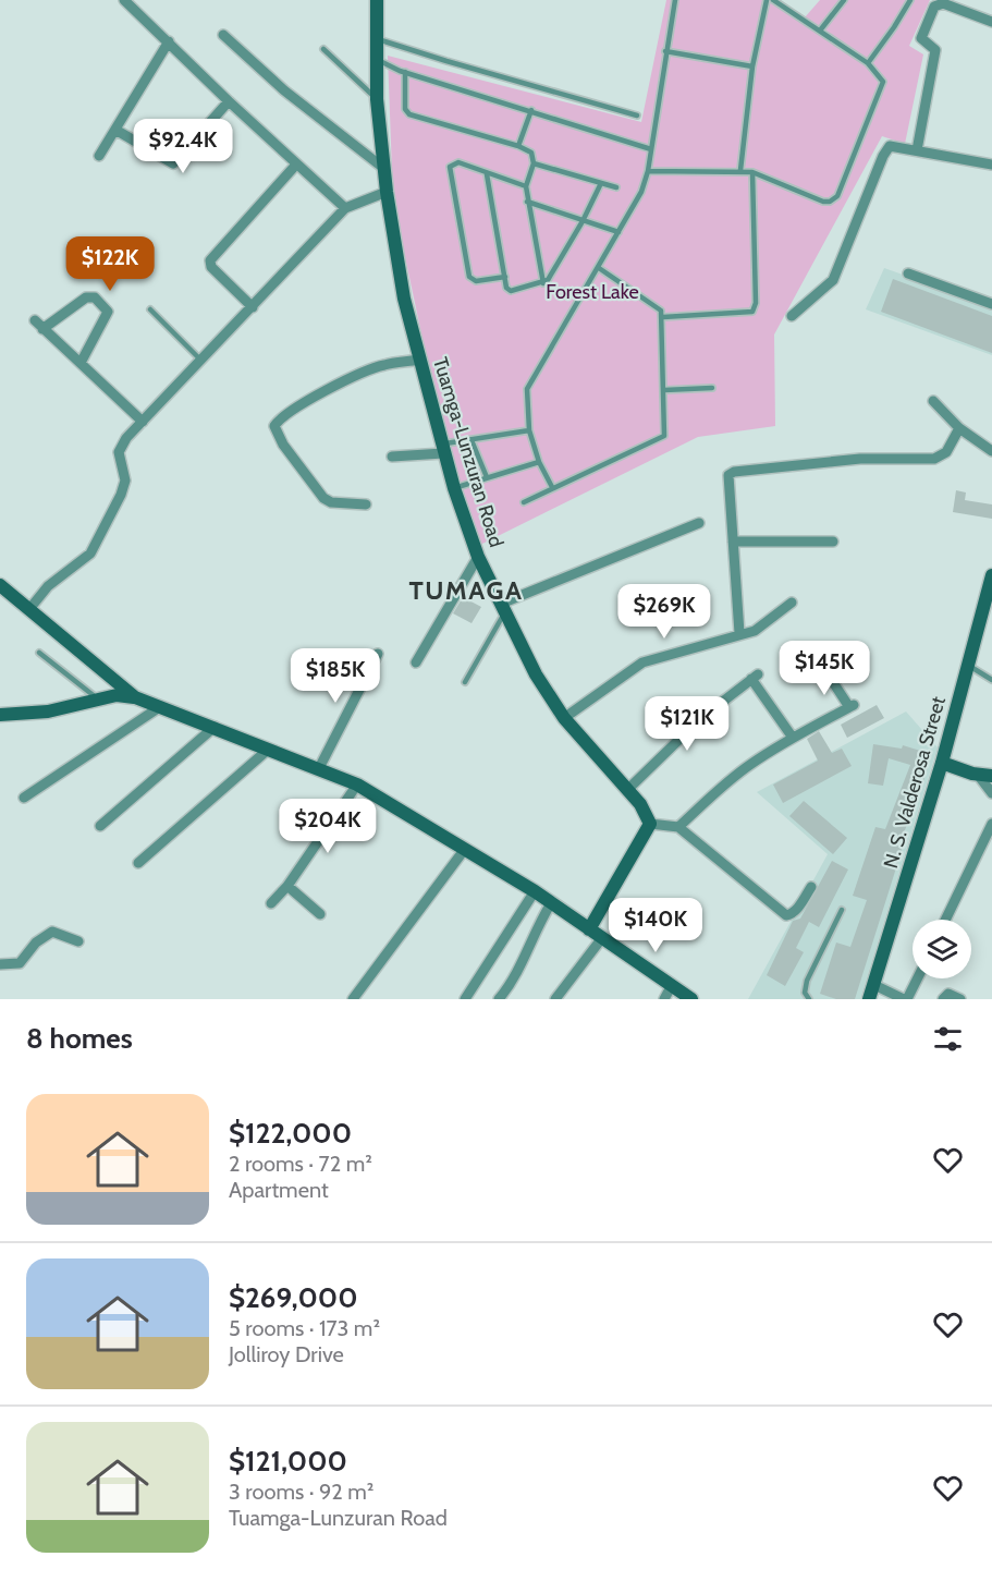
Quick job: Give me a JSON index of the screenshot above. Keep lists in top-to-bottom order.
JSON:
{
  "streets": {
    "street": ["Tuamga-Lunzuran Road", "N. S. Valderosa Street"]
  },
  "districts": ["TUMAGA"],
  "parks": ["Forest Lake"],
  "page": {
    "price": [
      "$92.4K",
      "$122K",
      "$269K",
      "$145K",
      "$185K",
      "$121K",
      "$204K",
      "$140K"
    ],
    "heading": "8 homes",
    "list": [
      {
        "name": "$122,000",
        "note": "2 rooms · 72 m² · Apartment"
      },
      {
        "name": "$269,000",
        "note": "5 rooms · 173 m² · Jolliroy Drive"
      },
      {
        "name": "$121,000",
        "note": "3 rooms · 92 m² · Tuamga-Lunzuran Road"
      }
    ]
  }
}
